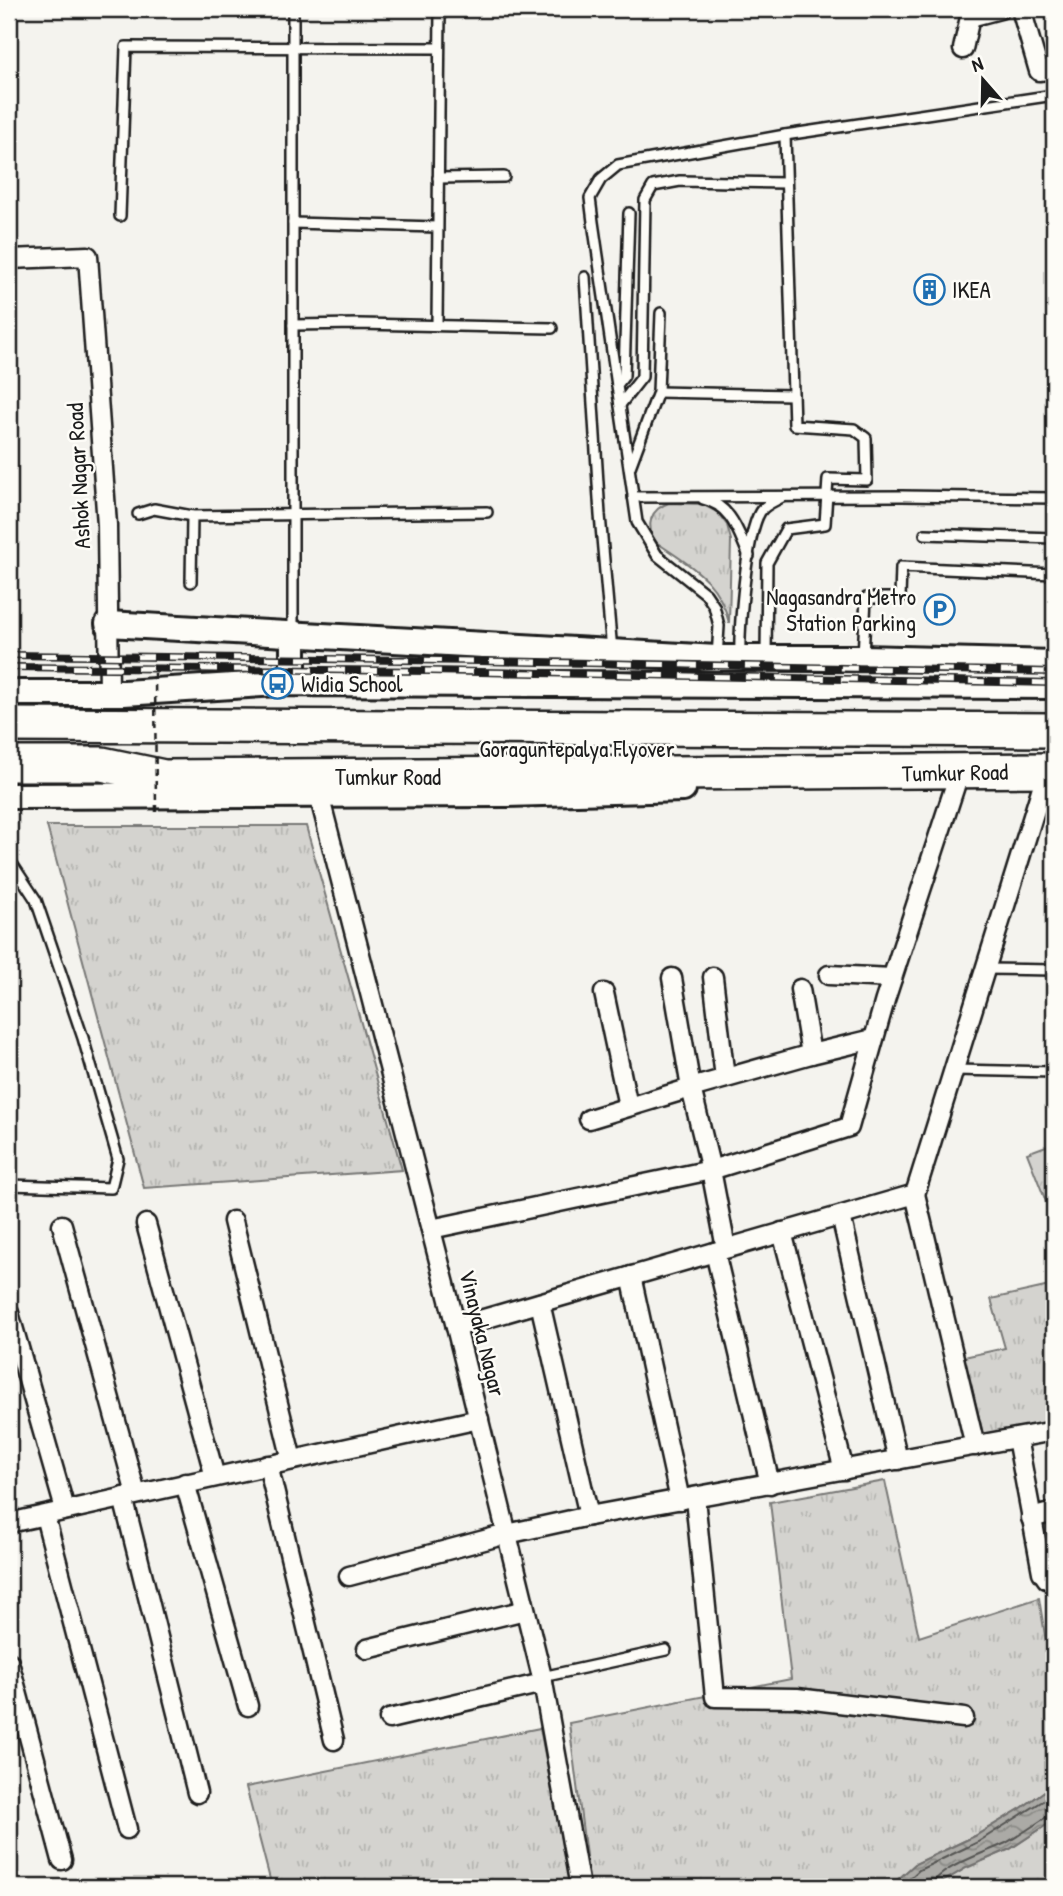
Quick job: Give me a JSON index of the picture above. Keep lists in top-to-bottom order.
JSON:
{
  "streets": {
    "highway": ["Goraguntepalya Flyover", "Tumkur Road"],
    "street": ["Ashok Nagar Road", "Vinayaka Nagar"]
  },
  "crossings": [
    ["Goraguntepalya Flyover", "Tumkur Road"]
  ],
  "places": {
    "building": ["IKEA"],
    "parking": ["Nagasandra Metro Station Parking"],
    "bus stop": ["Widia School"]
  },
  "north": "top"
}
